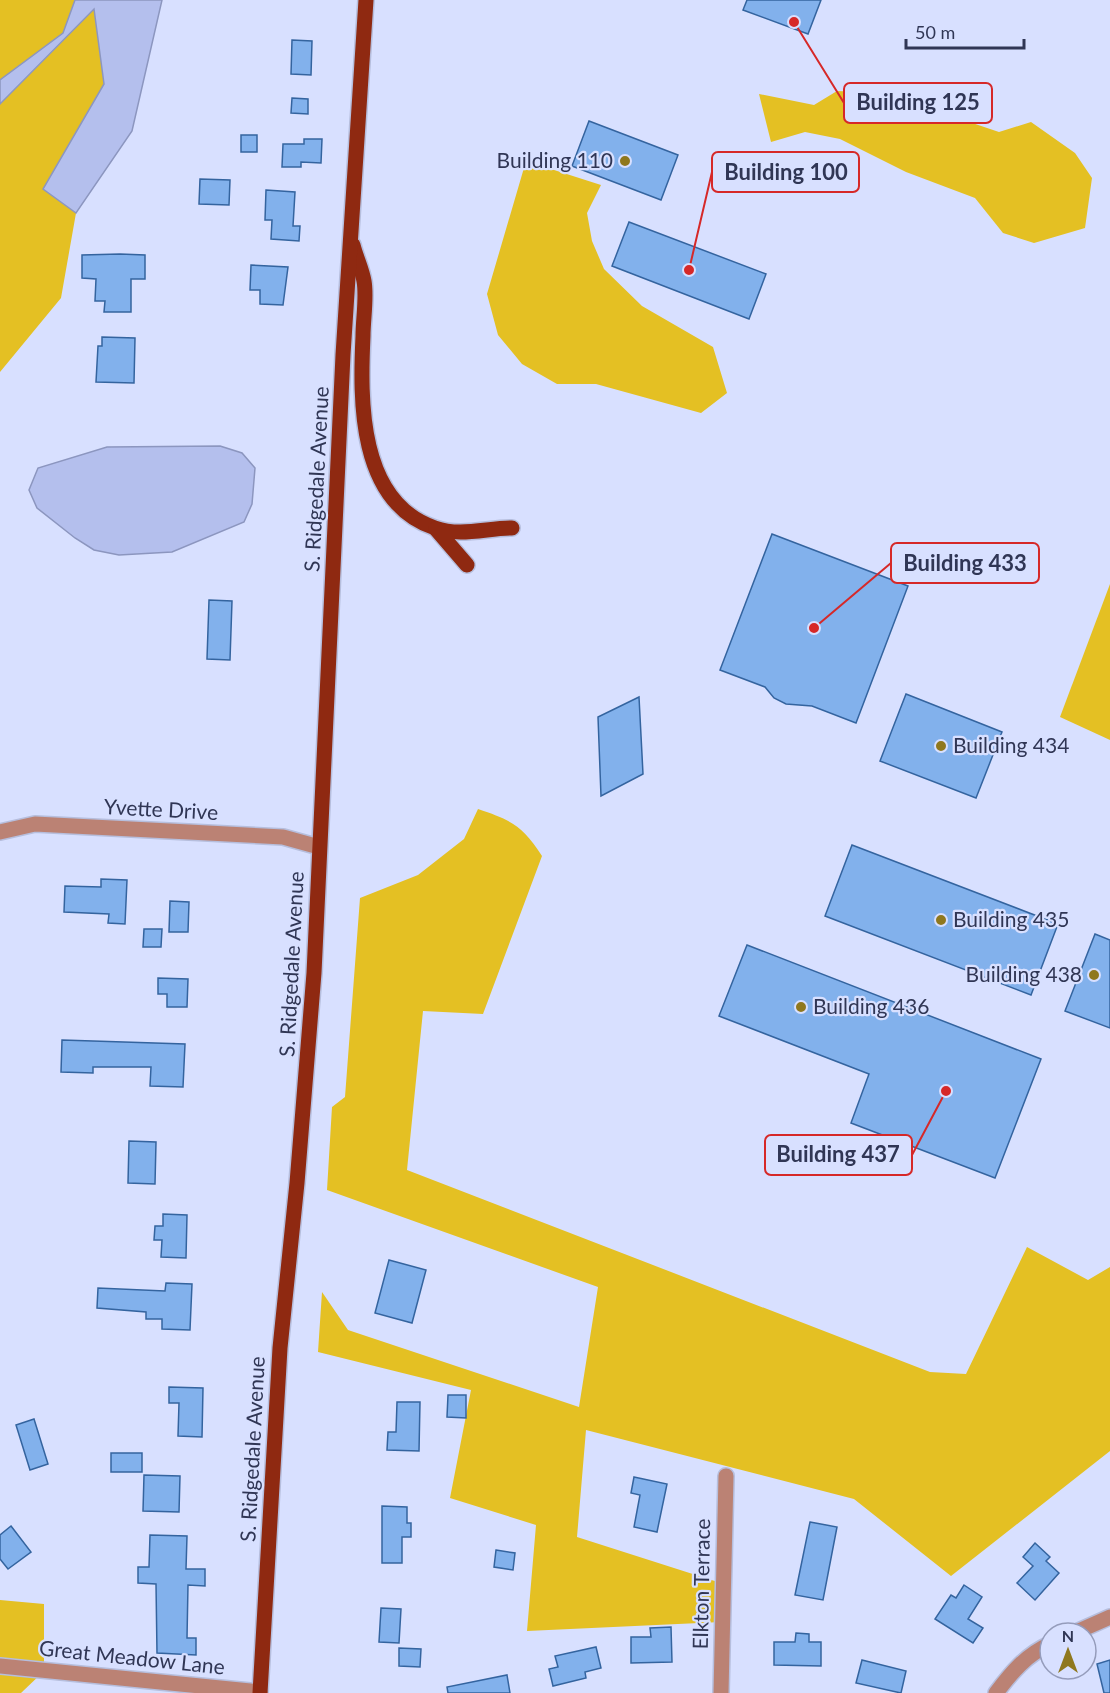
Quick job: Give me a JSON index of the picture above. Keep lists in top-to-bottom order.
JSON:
{
  "streets": {
    "main road": ["S. Ridgedale Avenue"],
    "street": ["Yvette Drive", "Elkton Terrace", "Great Meadow Lane"]
  },
  "crossings": [
    ["S. Ridgedale Avenue", "Yvette Drive"],
    ["S. Ridgedale Avenue", "Great Meadow Lane"]
  ],
  "places": [
    "Building 125",
    "Building 110",
    "Building 100",
    "Building 433",
    "Building 434",
    "Building 435",
    "Building 438",
    "Building 436",
    "Building 437"
  ],
  "scale_bar": "50 m",
  "north": "top"
}
